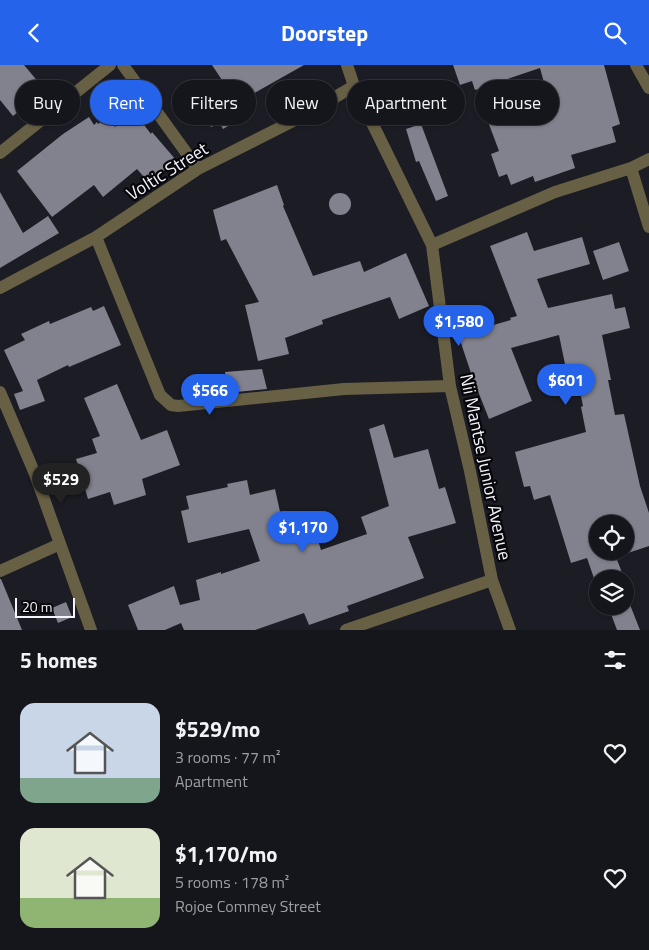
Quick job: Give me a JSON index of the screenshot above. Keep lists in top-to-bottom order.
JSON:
{
  "streets": {
    "street": ["Voltic Street", "Nii Mantse Junior Avenue"]
  },
  "scale_bar": "20 m",
  "page": {
    "header": "Doorstep",
    "chip": [
      "Buy",
      "Rent",
      "Filters",
      "New",
      "Apartment",
      "House"
    ],
    "price": [
      "$1,580",
      "$601",
      "$566",
      "$529",
      "$1,170"
    ],
    "scale": "20 m",
    "heading": "5 homes",
    "list": [
      {
        "name": "$529/mo",
        "note": "3 rooms · 77 m² · Apartment"
      },
      {
        "name": "$1,170/mo",
        "note": "5 rooms · 178 m² · Rojoe Commey Street"
      }
    ]
  }
}
